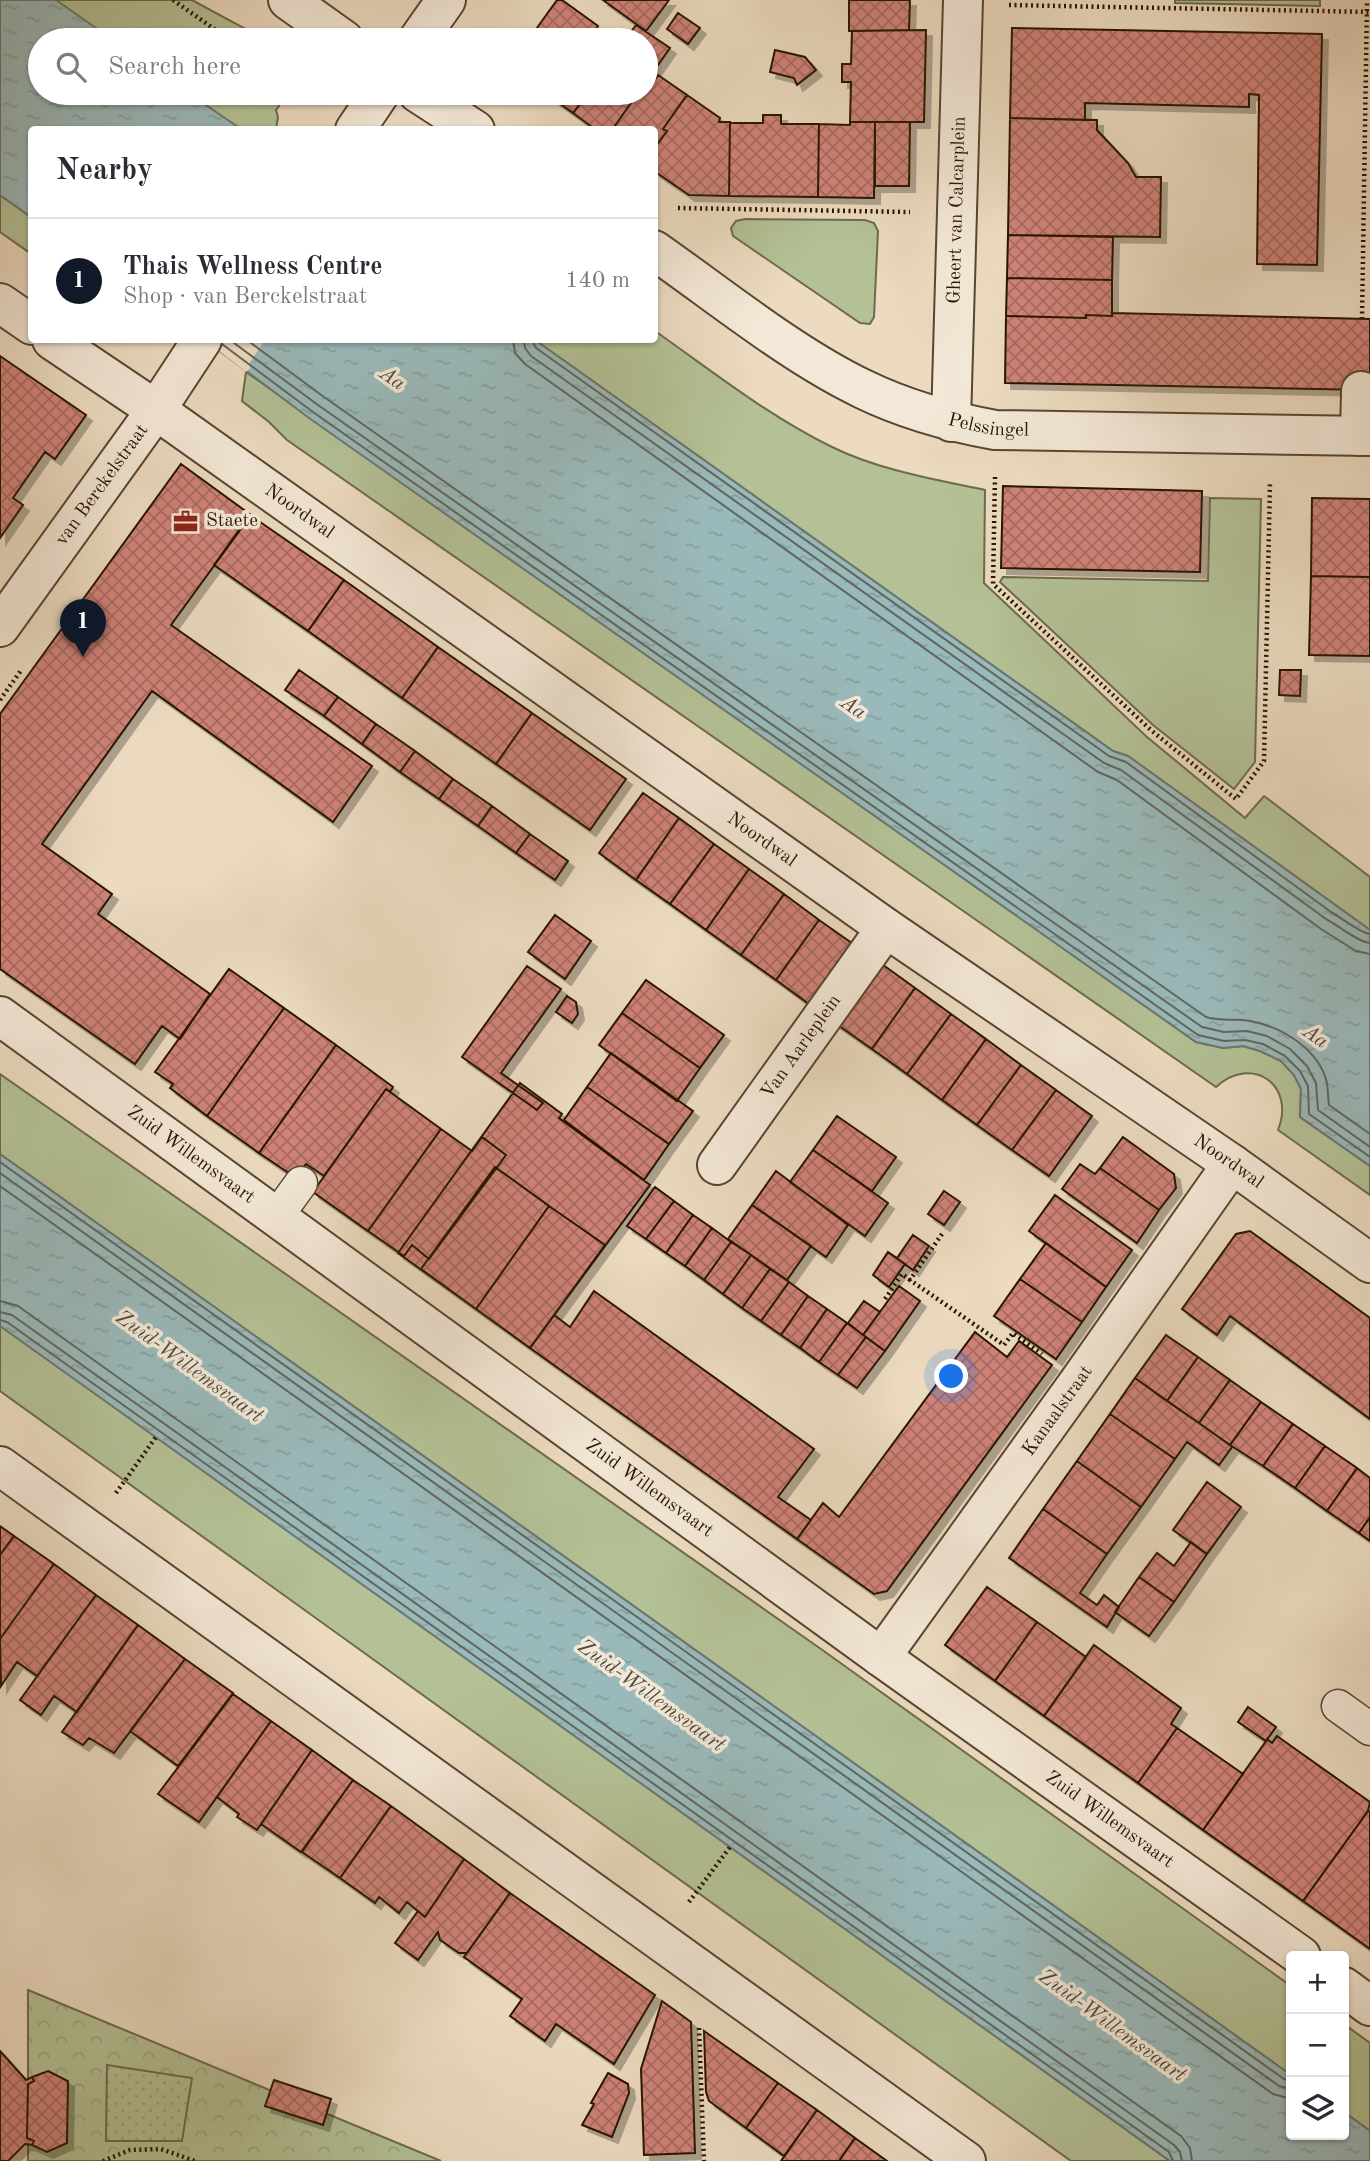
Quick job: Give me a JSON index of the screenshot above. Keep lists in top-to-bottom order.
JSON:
{
  "streets": {
    "street": [
      "Gheert van Calcarplein",
      "Pelssingel",
      "van Berckelstraat",
      "Noordwal",
      "Van Aarleplein",
      "Zuid Willemsvaart",
      "Kanaalstraat"
    ]
  },
  "crossings": [
    ["Gheert van Calcarplein", "Pelssingel"],
    ["van Berckelstraat", "Noordwal"],
    ["Noordwal", "Van Aarleplein"],
    ["Noordwal", "Kanaalstraat"],
    ["Zuid Willemsvaart", "Kanaalstraat"]
  ],
  "water": ["Aa", "Zuid-Willemsvaart"],
  "places": {
    "office": ["Staete"]
  },
  "page": {
    "search": "Search here",
    "heading": "Nearby",
    "list": [
      {
        "mark": "1",
        "name": "Thais Wellness Centre",
        "note": "Shop · van Berckelstraat",
        "value": "140 m"
      }
    ],
    "pins": "1",
    "map_buttons": ["+", "−"]
  }
}
